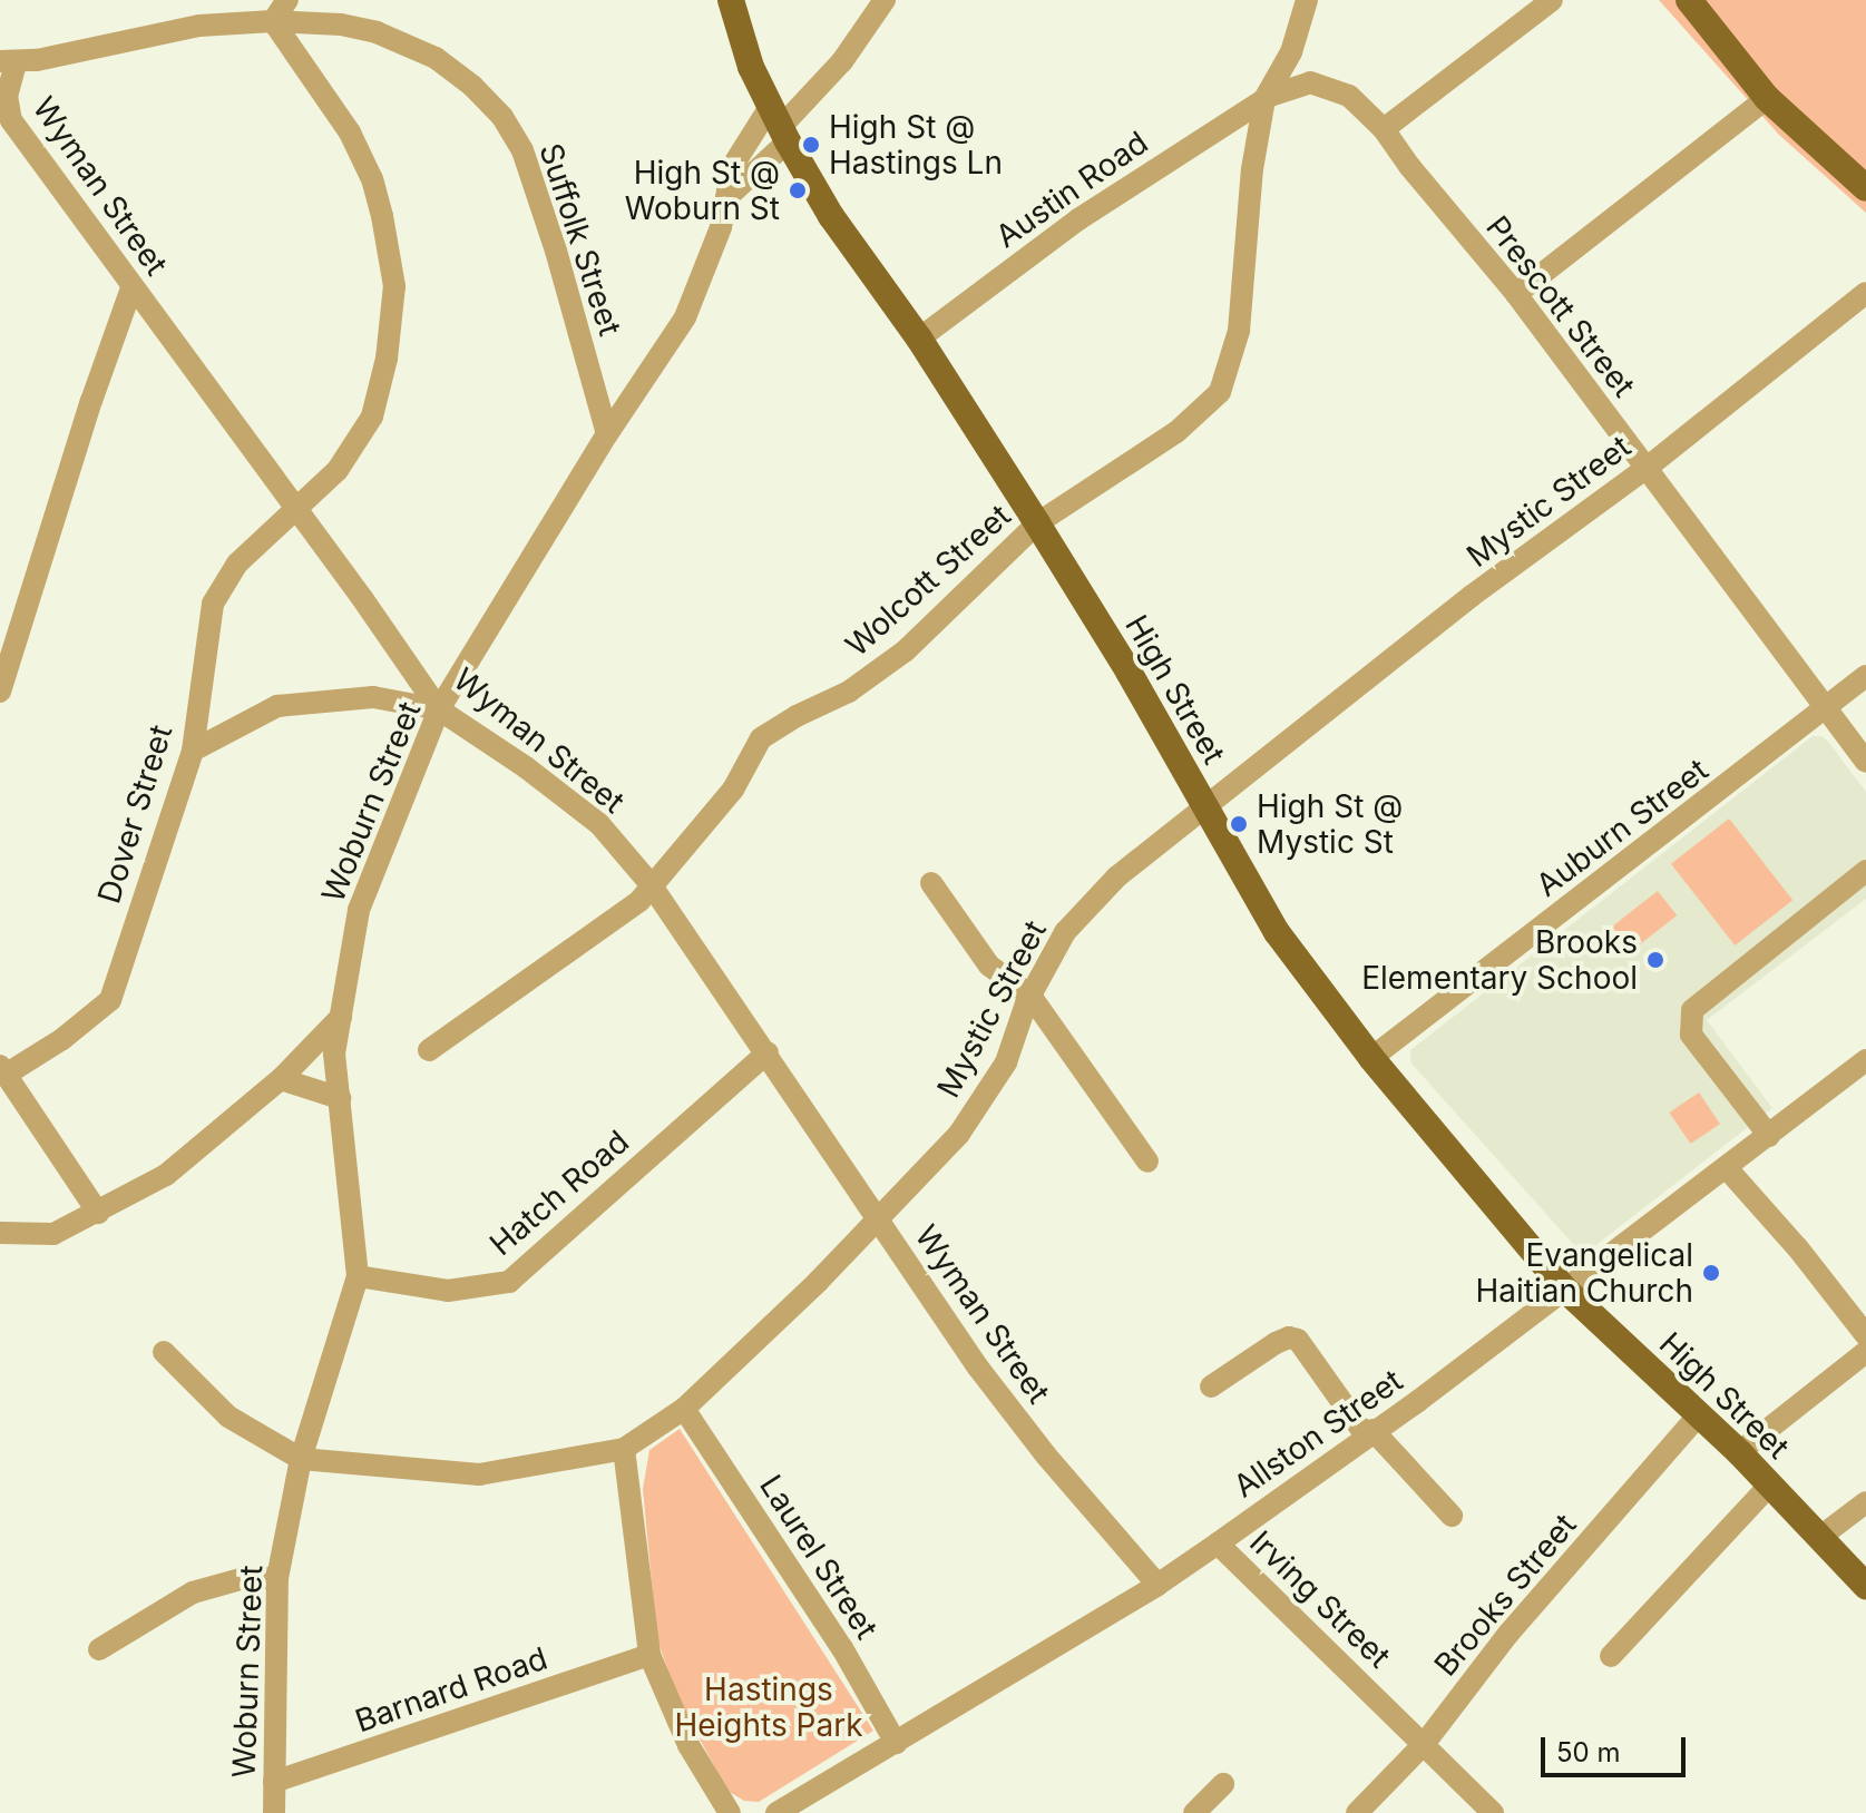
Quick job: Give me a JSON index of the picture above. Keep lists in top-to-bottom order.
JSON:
{
  "streets": {
    "main road": ["High Street"],
    "street": [
      "Wyman Street",
      "Austin Road",
      "Suffolk Street",
      "Prescott Street",
      "Mystic Street",
      "Wolcott Street",
      "Woburn Street",
      "Dover Street",
      "Auburn Street",
      "Hatch Road",
      "Allston Street",
      "Laurel Street",
      "Brooks Street",
      "Irving Street",
      "Barnard Road"
    ]
  },
  "crossings": [
    ["Wyman Street", "Suffolk Street"],
    ["Wyman Street", "Mystic Street"],
    ["Wyman Street", "Wolcott Street"],
    ["Wyman Street", "Woburn Street"],
    ["Wyman Street", "Dover Street"],
    ["Wyman Street", "Hatch Road"],
    ["Wyman Street", "Allston Street"],
    ["Austin Road", "Prescott Street"],
    ["Austin Road", "Wolcott Street"],
    ["Austin Road", "High Street"],
    ["Suffolk Street", "Woburn Street"],
    ["Suffolk Street", "Dover Street"],
    ["Prescott Street", "Mystic Street"],
    ["Prescott Street", "Wolcott Street"],
    ["Prescott Street", "Auburn Street"],
    ["Mystic Street", "High Street"],
    ["Mystic Street", "Woburn Street"],
    ["Mystic Street", "Laurel Street"],
    ["Wolcott Street", "High Street"],
    ["High Street", "Woburn Street"],
    ["High Street", "Auburn Street"],
    ["High Street", "Allston Street"],
    ["High Street", "Brooks Street"],
    ["Woburn Street", "Hatch Road"],
    ["Woburn Street", "Barnard Road"],
    ["Allston Street", "Laurel Street"],
    ["Allston Street", "Irving Street"],
    ["Brooks Street", "Irving Street"]
  ],
  "parks": ["Hastings Heights Park"],
  "places": [
    "High St @ Hastings Ln",
    "High St @ Woburn St",
    "High St @ Mystic St",
    "Brooks Elementary School",
    "Evangelical Haitian Church"
  ],
  "scale_bar": "50 m"
}
